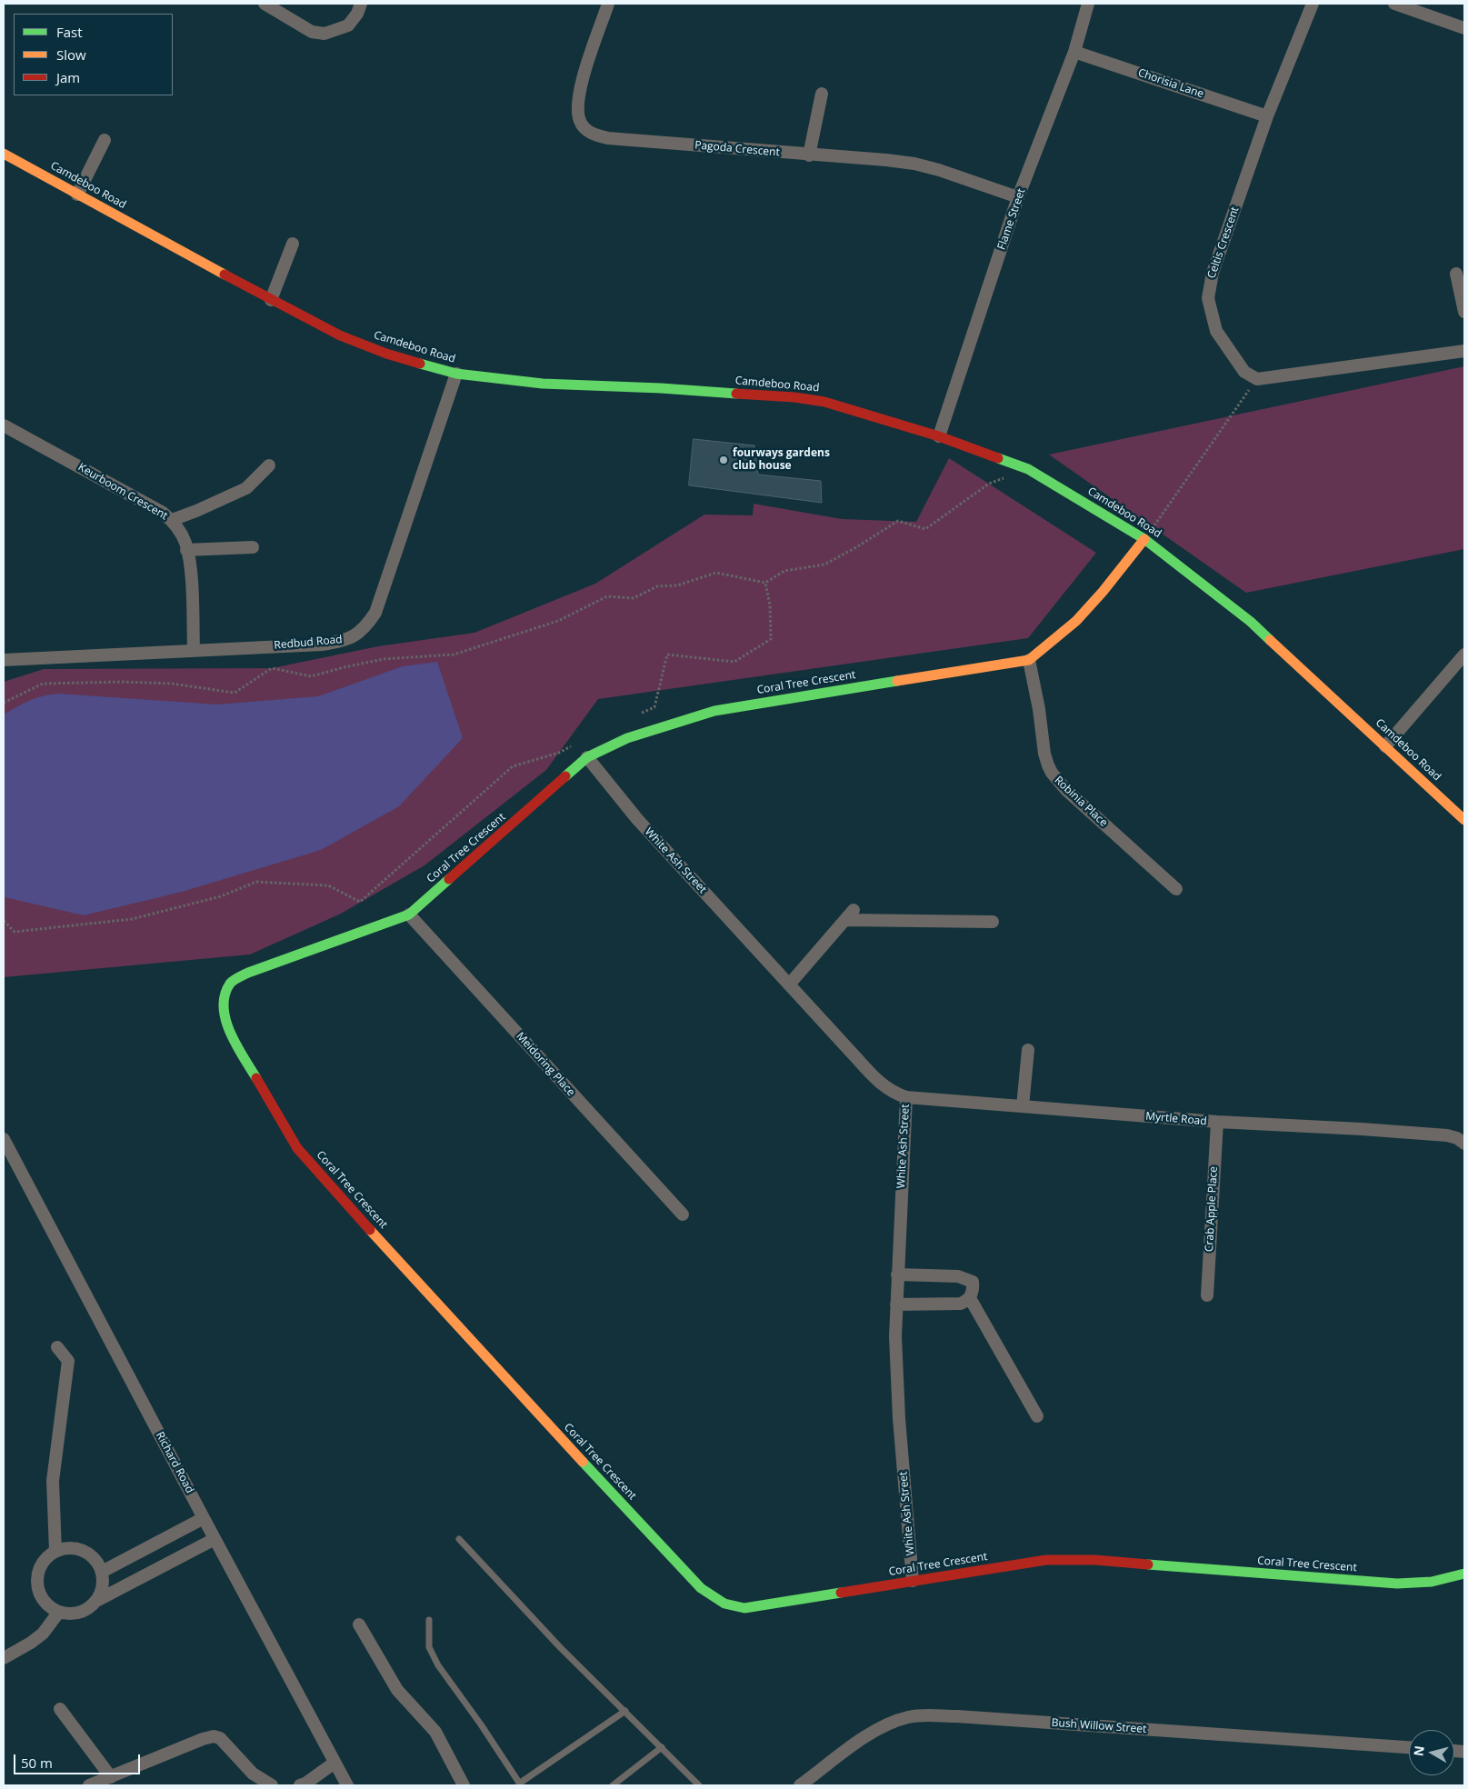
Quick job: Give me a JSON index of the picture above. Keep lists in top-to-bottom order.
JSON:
{
  "streets": {
    "street": [
      "Chorisia Lane",
      "Pagoda Crescent",
      "Camdeboo Road",
      "Flame Street",
      "Celtis Crescent",
      "Keurboom Crescent",
      "Redbud Road",
      "Coral Tree Crescent",
      "Robinia Place",
      "White Ash Street",
      "Meidoring Place",
      "Myrtle Road",
      "Crab Apple Place",
      "Richard Road",
      "Bush Willow Street"
    ]
  },
  "crossings": [
    ["Chorisia Lane", "Flame Street"],
    ["Chorisia Lane", "Celtis Crescent"],
    ["Pagoda Crescent", "Flame Street"],
    ["Camdeboo Road", "Flame Street"],
    ["Camdeboo Road", "Redbud Road"],
    ["Keurboom Crescent", "Redbud Road"],
    ["Coral Tree Crescent", "Robinia Place"],
    ["Coral Tree Crescent", "White Ash Street"],
    ["Coral Tree Crescent", "Meidoring Place"],
    ["White Ash Street", "Myrtle Road"],
    ["Myrtle Road", "Crab Apple Place"]
  ],
  "places": ["fourways gardens club house"],
  "legend": ["Fast", "Slow", "Jam"],
  "scale_bar": "50 m",
  "north": "left"
}
